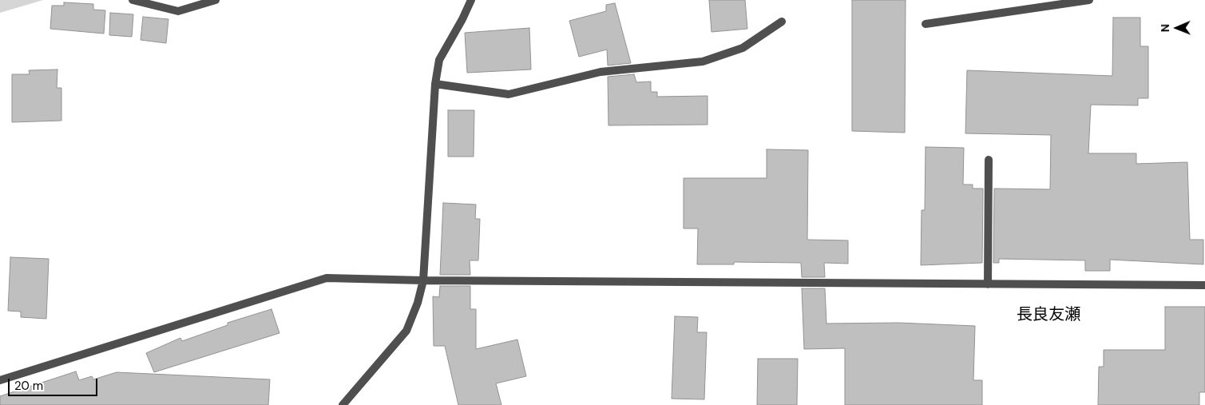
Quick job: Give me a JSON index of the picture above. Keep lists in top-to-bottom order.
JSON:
{
  "districts": ["長良友瀬"],
  "scale_bar": "20 m",
  "north": "left"
}
